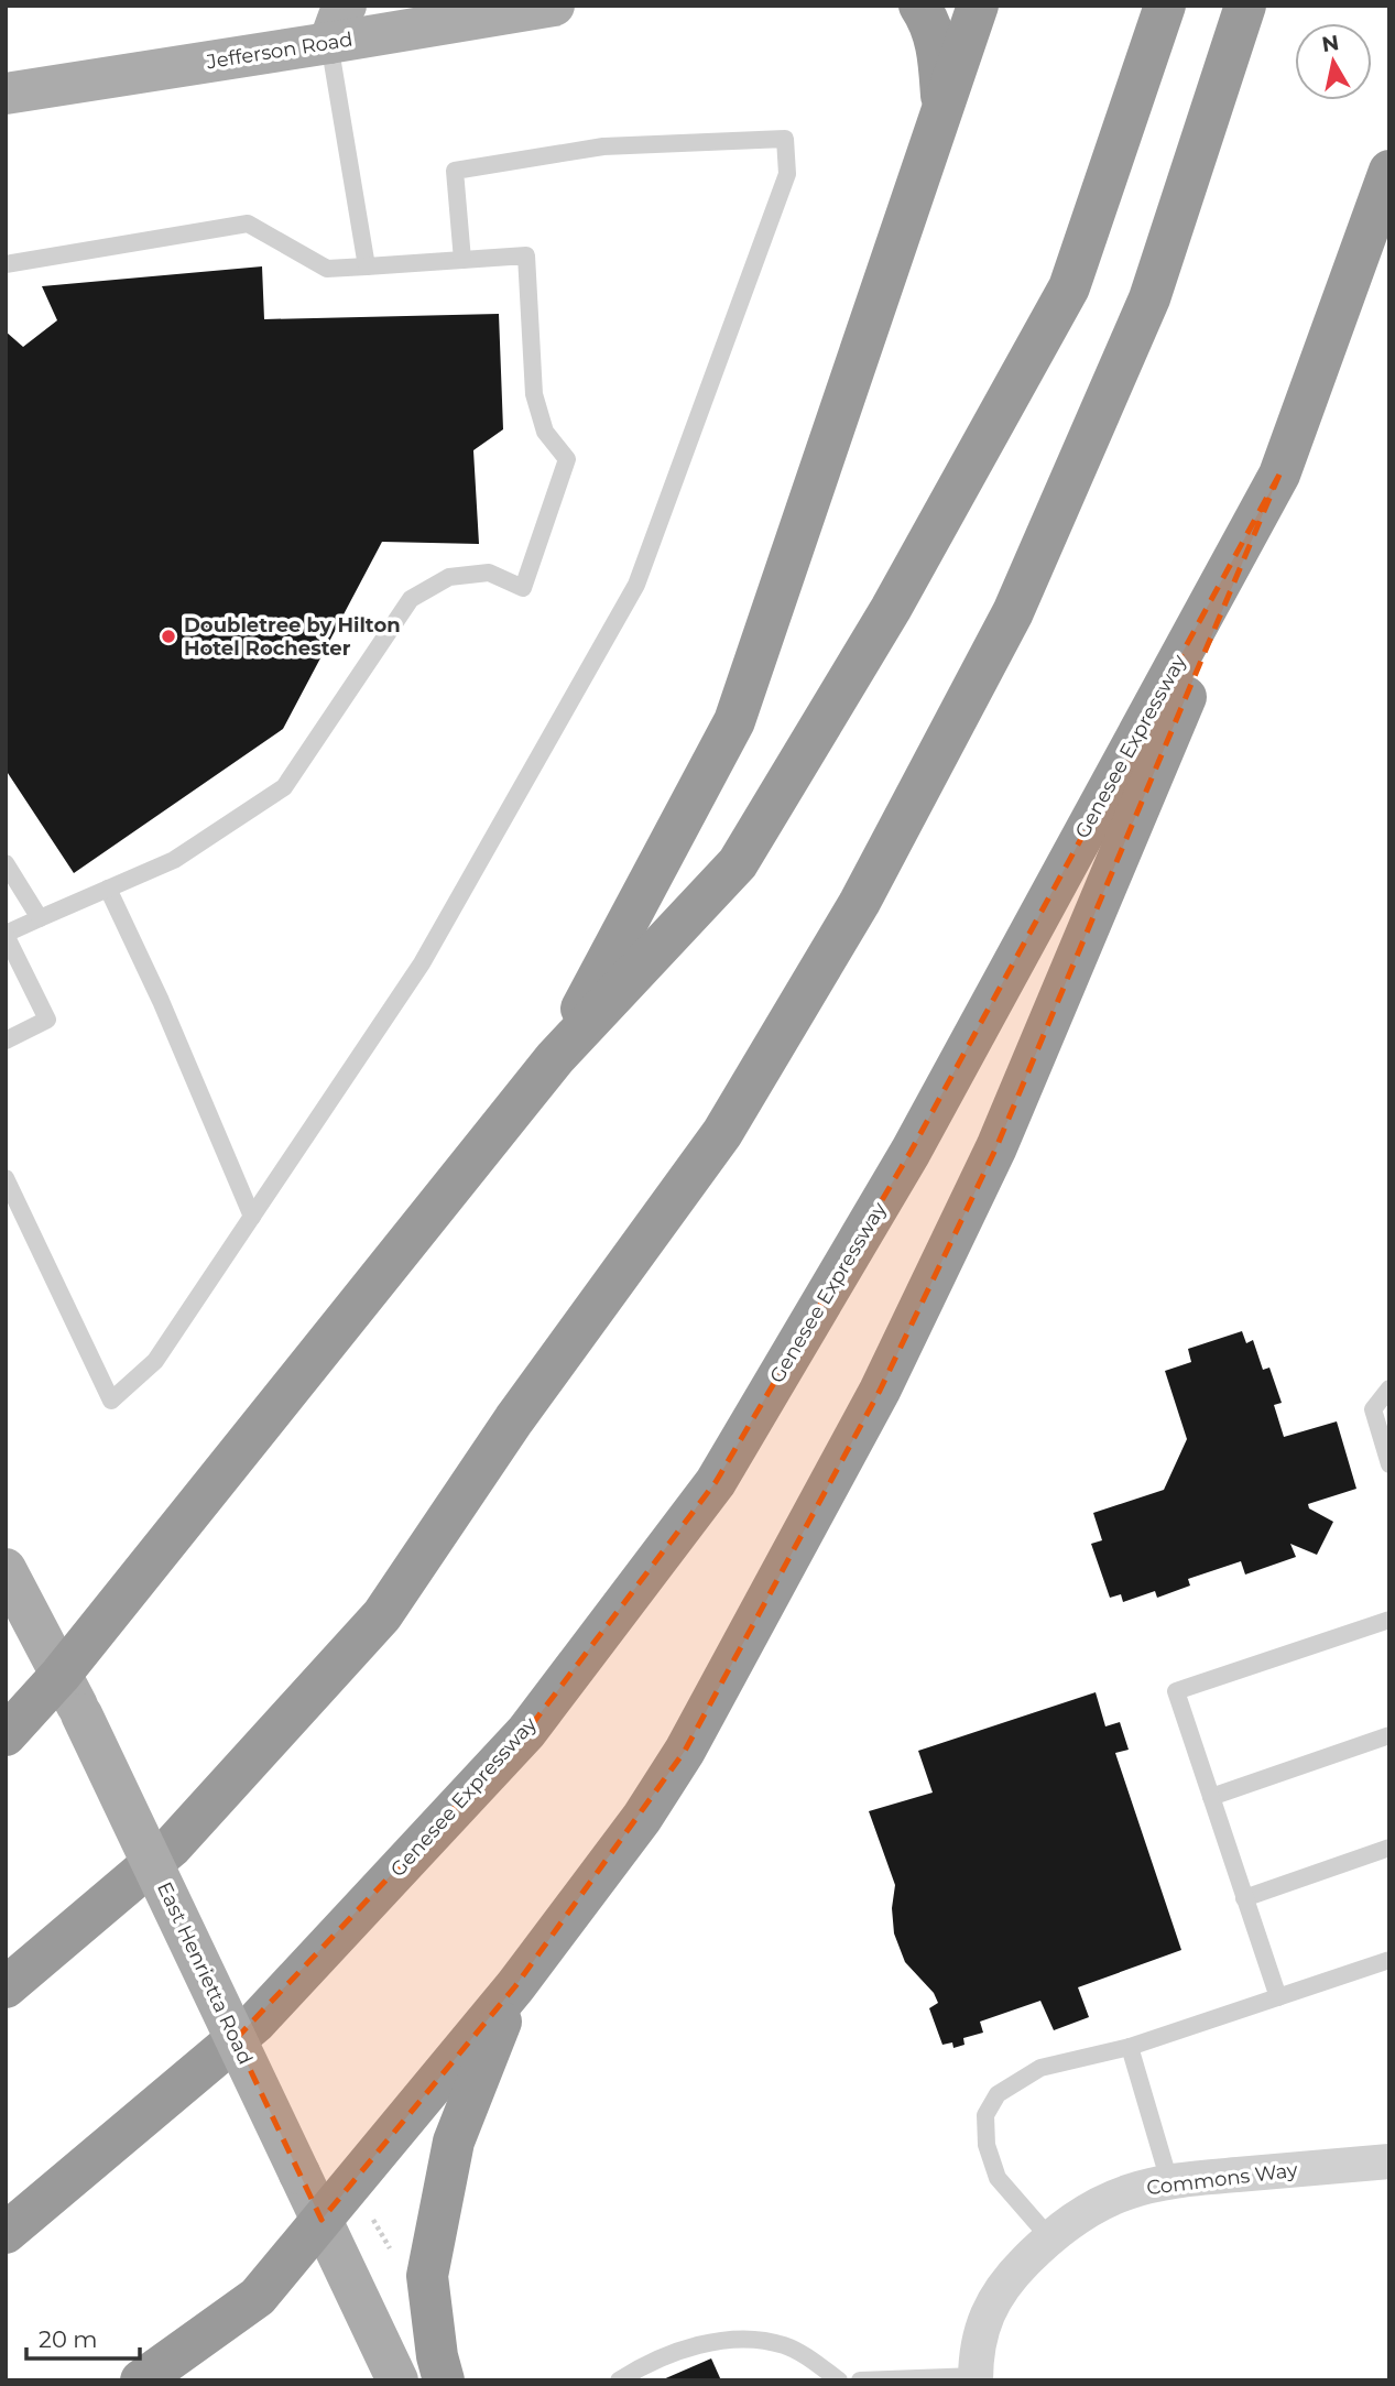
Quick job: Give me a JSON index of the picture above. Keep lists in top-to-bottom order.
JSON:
{
  "streets": {
    "highway": ["Genesee Expressway"],
    "main road": ["Jefferson Road", "East Henrietta Road"],
    "street": ["Commons Way"]
  },
  "places": ["Doubletree by Hilton Hotel Rochester"],
  "scale_bar": "20 m",
  "north": "top"
}
